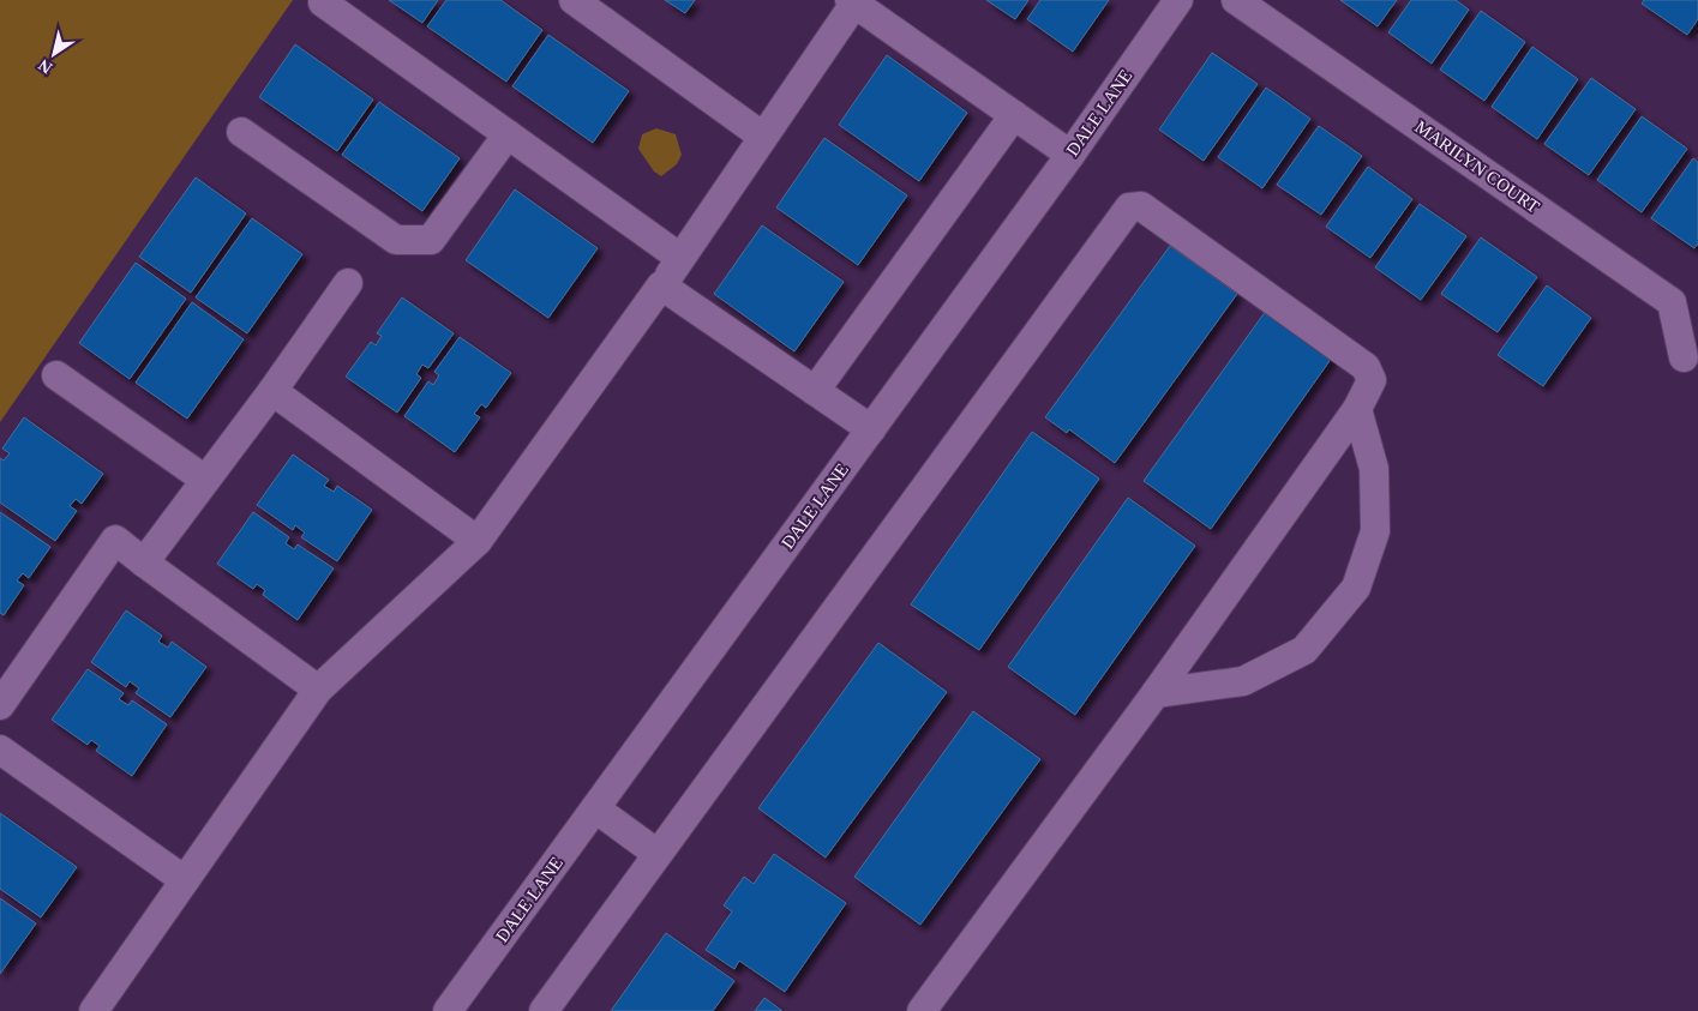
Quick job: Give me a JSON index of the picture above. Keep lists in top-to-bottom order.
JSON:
{
  "streets": {
    "street": ["DALE LANE", "MARILYN COURT"]
  },
  "north": "bottom left"
}
